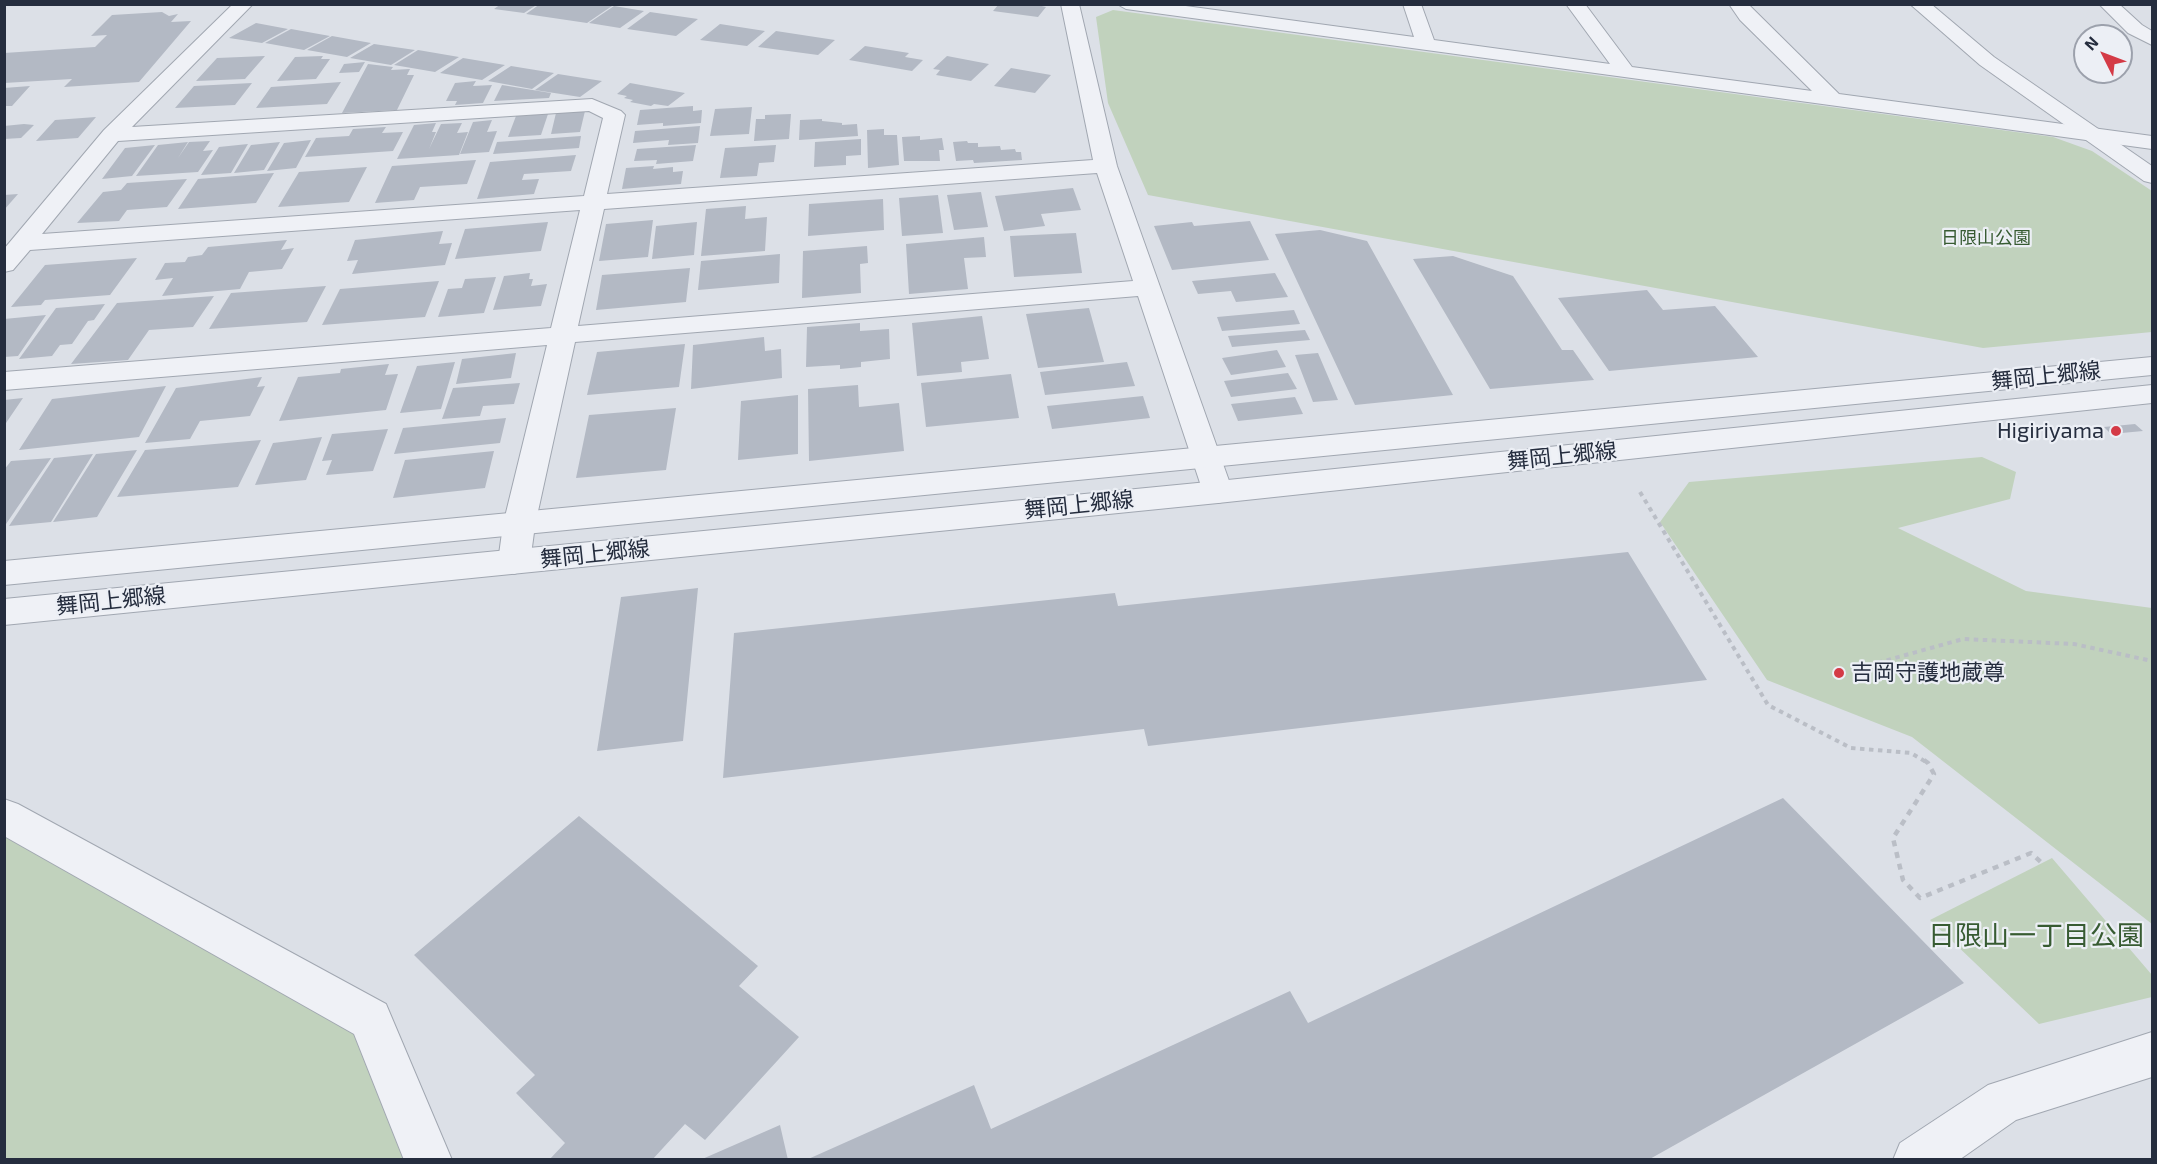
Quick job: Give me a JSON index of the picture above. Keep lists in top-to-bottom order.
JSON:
{
  "streets": {
    "street": ["舞岡上郷線"]
  },
  "parks": ["日限山公園", "日限山一丁目公園"],
  "places": ["Higiriyama", "吉岡守護地蔵尊"],
  "north": "top left"
}
